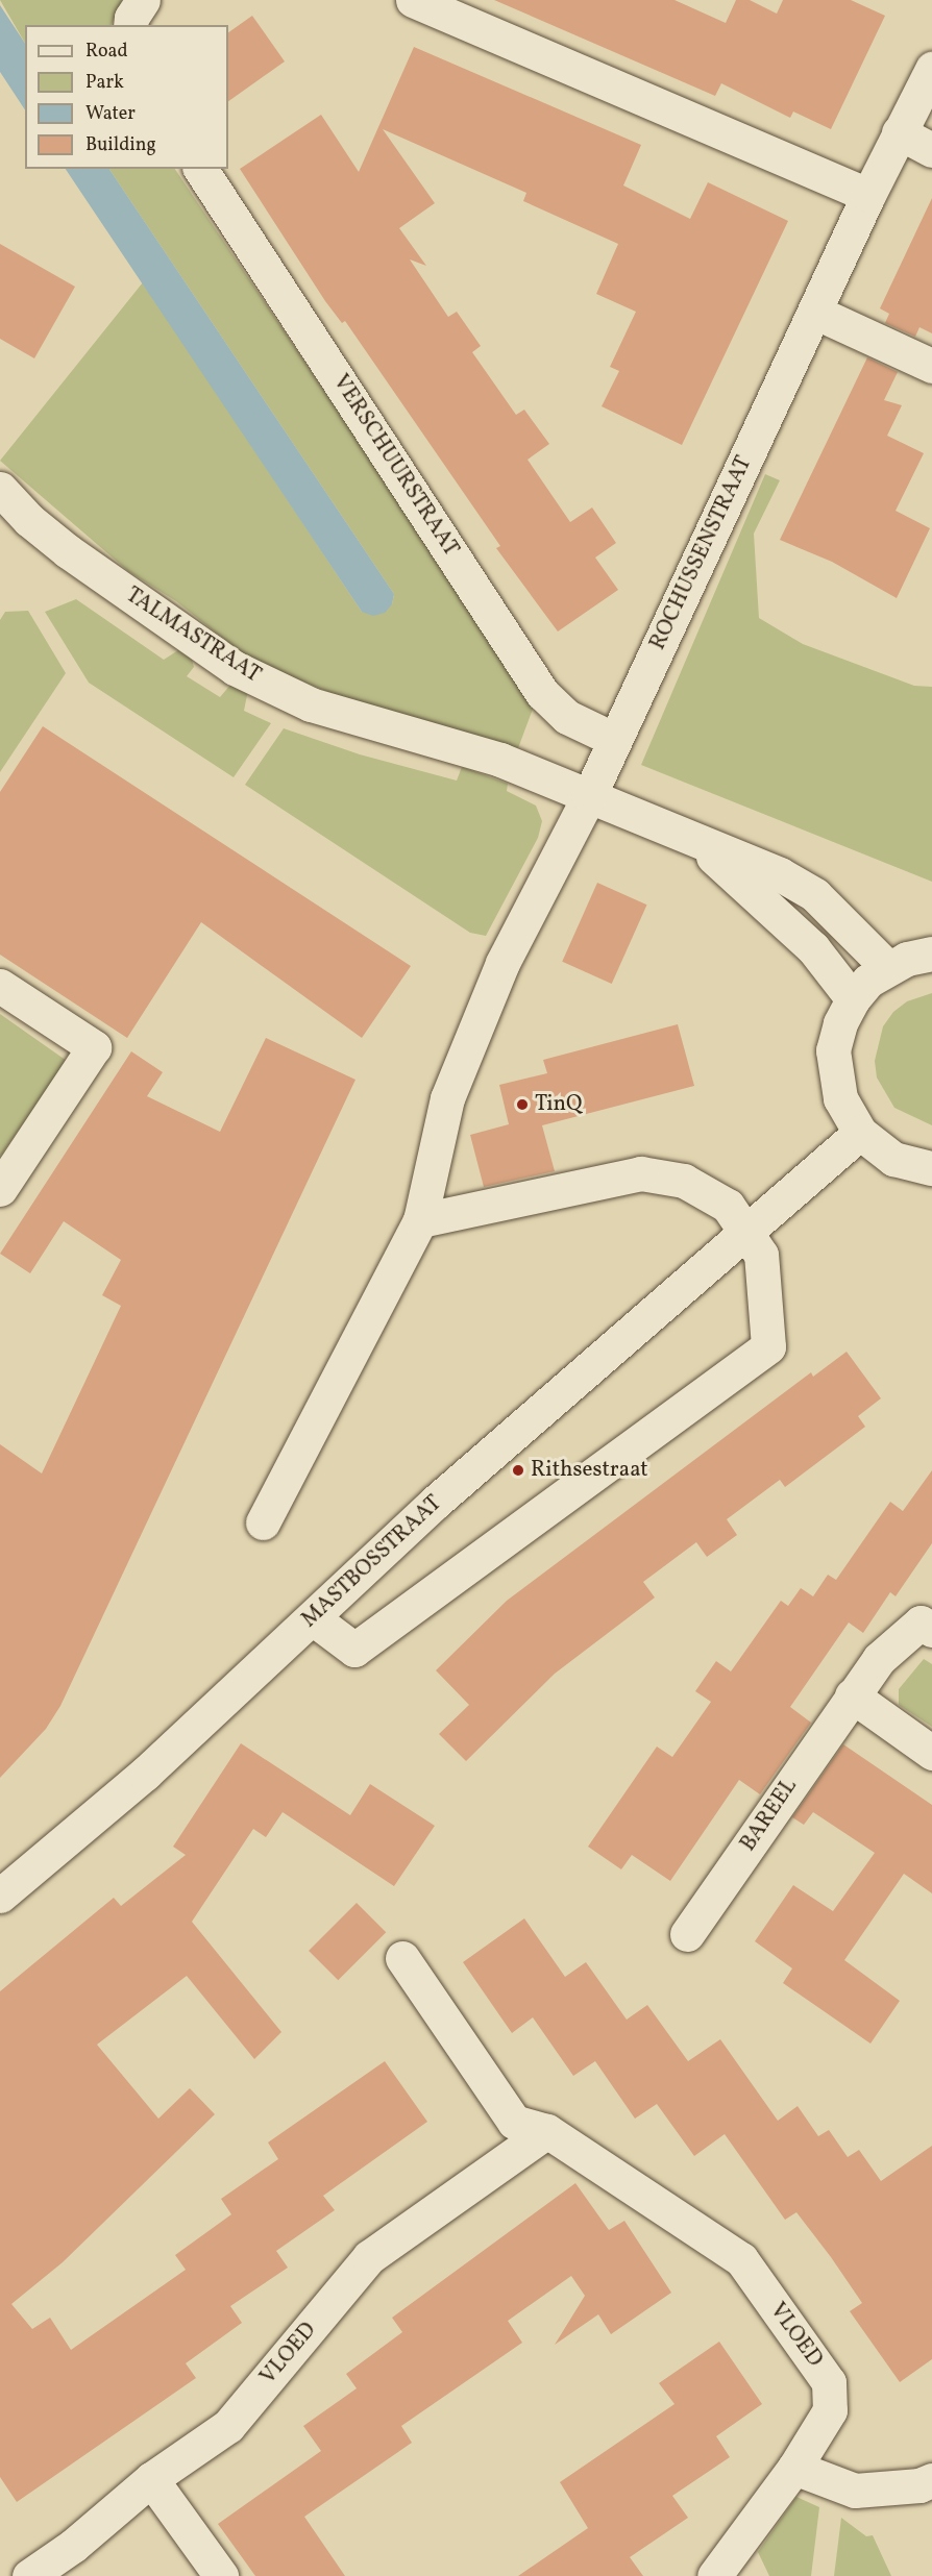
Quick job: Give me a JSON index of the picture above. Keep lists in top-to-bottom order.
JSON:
{
  "streets": {
    "street": [
      "VERSCHUURSTRAAT",
      "ROCHUSSENSTRAAT",
      "TALMASTRAAT",
      "MASTBOSSTRAAT",
      "BAREEL",
      "VLOED"
    ]
  },
  "crossings": [
    ["VERSCHUURSTRAAT", "ROCHUSSENSTRAAT"],
    ["ROCHUSSENSTRAAT", "TALMASTRAAT"]
  ],
  "places": ["TinQ", "Rithsestraat"],
  "legend": [
    "Road",
    "Park",
    "Water",
    "Building"
  ]
}
